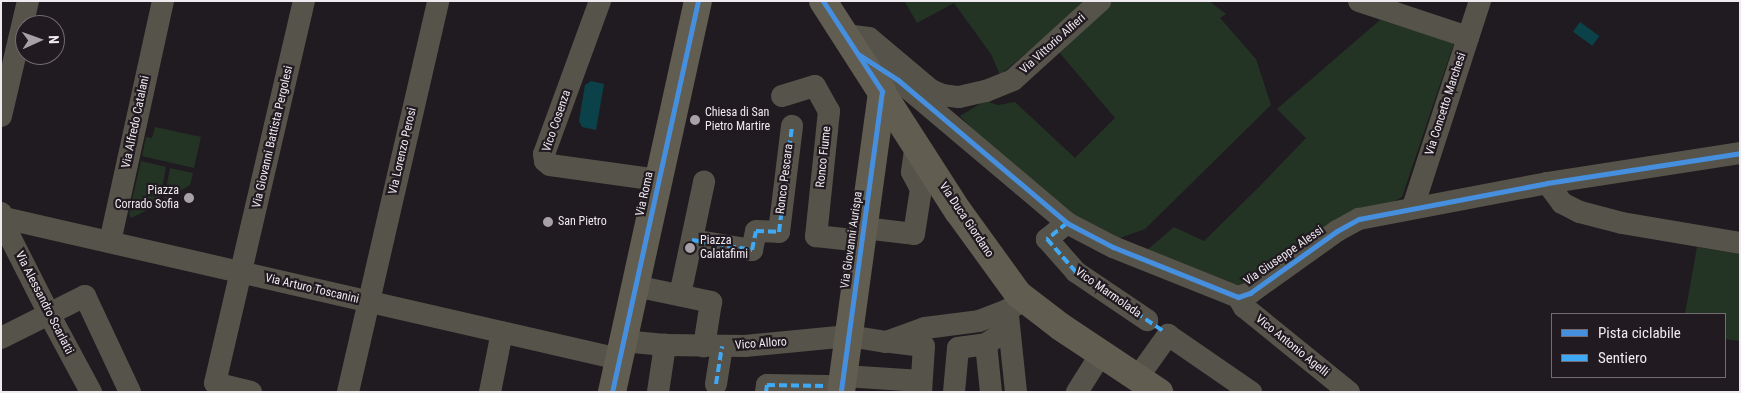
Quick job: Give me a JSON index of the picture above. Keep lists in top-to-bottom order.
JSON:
{
  "streets": {
    "main road": ["Via Roma", "Via Duca Giordano", "Via Giovanni Aurispa"],
    "street": [
      "Via Vittorio Alfieri",
      "Via Concetto Marchesi",
      "Vico Cosenza",
      "Via Alfredo Catalani",
      "Via Giovanni Battista Pergolesi",
      "Via Lorenzo Perosi",
      "Ronco Fiume",
      "Ronco Pescara",
      "Via Giuseppe Alessi",
      "Via Arturo Toscanini",
      "Vico Marmolada",
      "Via Alessandro Scarlatti",
      "Vico Alloro",
      "Vico Antonio Agelli"
    ]
  },
  "crossings": [
    ["Via Vittorio Alfieri", "Via Duca Giordano"],
    ["Via Concetto Marchesi", "Via Giuseppe Alessi"],
    ["Vico Cosenza", "Via Roma"],
    ["Via Alfredo Catalani", "Via Arturo Toscanini"],
    ["Via Giovanni Battista Pergolesi", "Via Arturo Toscanini"],
    ["Via Lorenzo Perosi", "Via Arturo Toscanini"],
    ["Ronco Fiume", "Via Giovanni Aurispa"],
    ["Via Roma", "Via Arturo Toscanini"],
    ["Via Duca Giordano", "Via Giovanni Aurispa"],
    ["Via Duca Giordano", "Via Giuseppe Alessi"],
    ["Via Giovanni Aurispa", "Via Giuseppe Alessi"],
    ["Via Giovanni Aurispa", "Vico Alloro"],
    ["Via Giuseppe Alessi", "Vico Marmolada"],
    ["Via Giuseppe Alessi", "Vico Antonio Agelli"],
    ["Via Arturo Toscanini", "Via Alessandro Scarlatti"],
    ["Via Arturo Toscanini", "Vico Alloro"]
  ],
  "places": [
    "Chiesa di San Pietro Martire",
    "Piazza Corrado Sofia",
    "San Pietro",
    "Piazza Calatafimi"
  ],
  "legend": ["Pista ciclabile", "Sentiero"],
  "north": "right"
}
